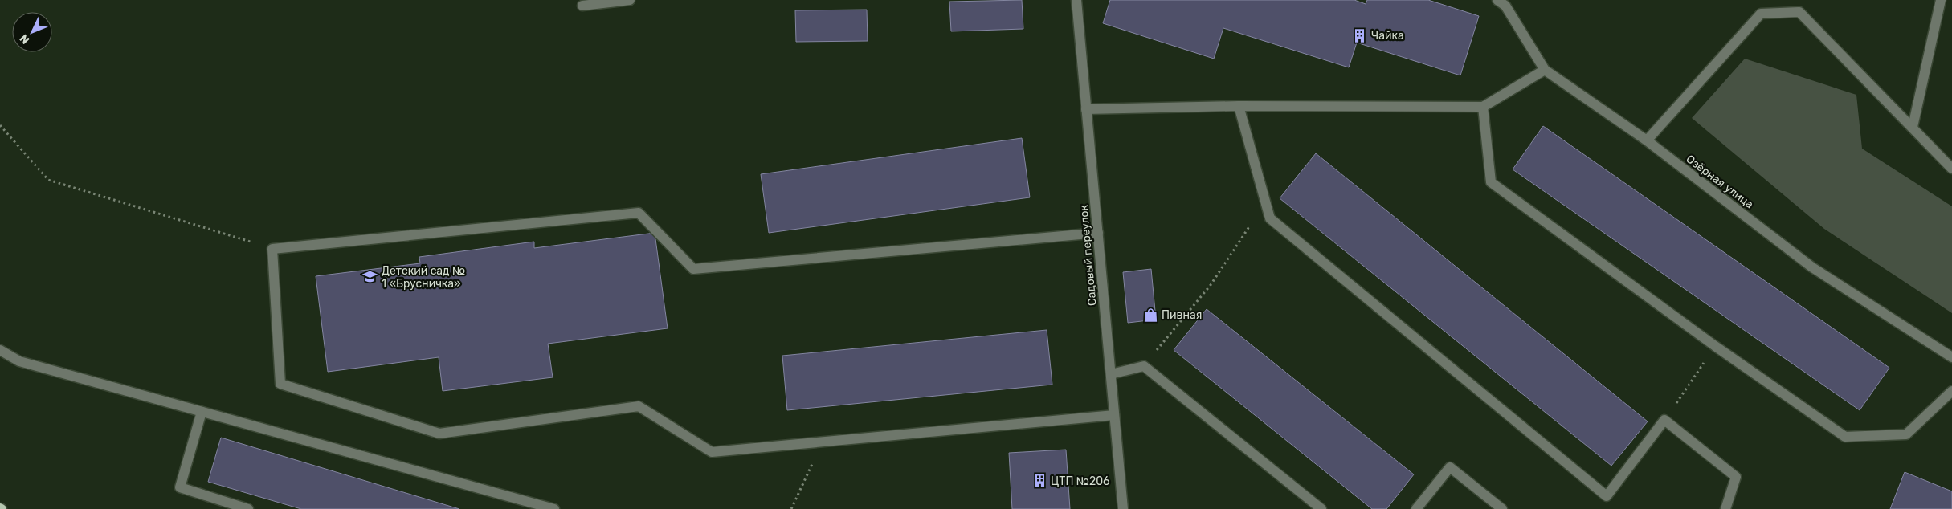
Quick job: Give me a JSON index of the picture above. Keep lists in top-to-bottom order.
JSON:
{
  "streets": {
    "street": ["Озёрная улица", "Садовый переулок"]
  },
  "places": {
    "building": ["Чайка", "ЦТП №206"],
    "school or university": ["Детский сад № 1 «Брусничка»"],
    "shop": ["Пивная"]
  },
  "north": "bottom left"
}
